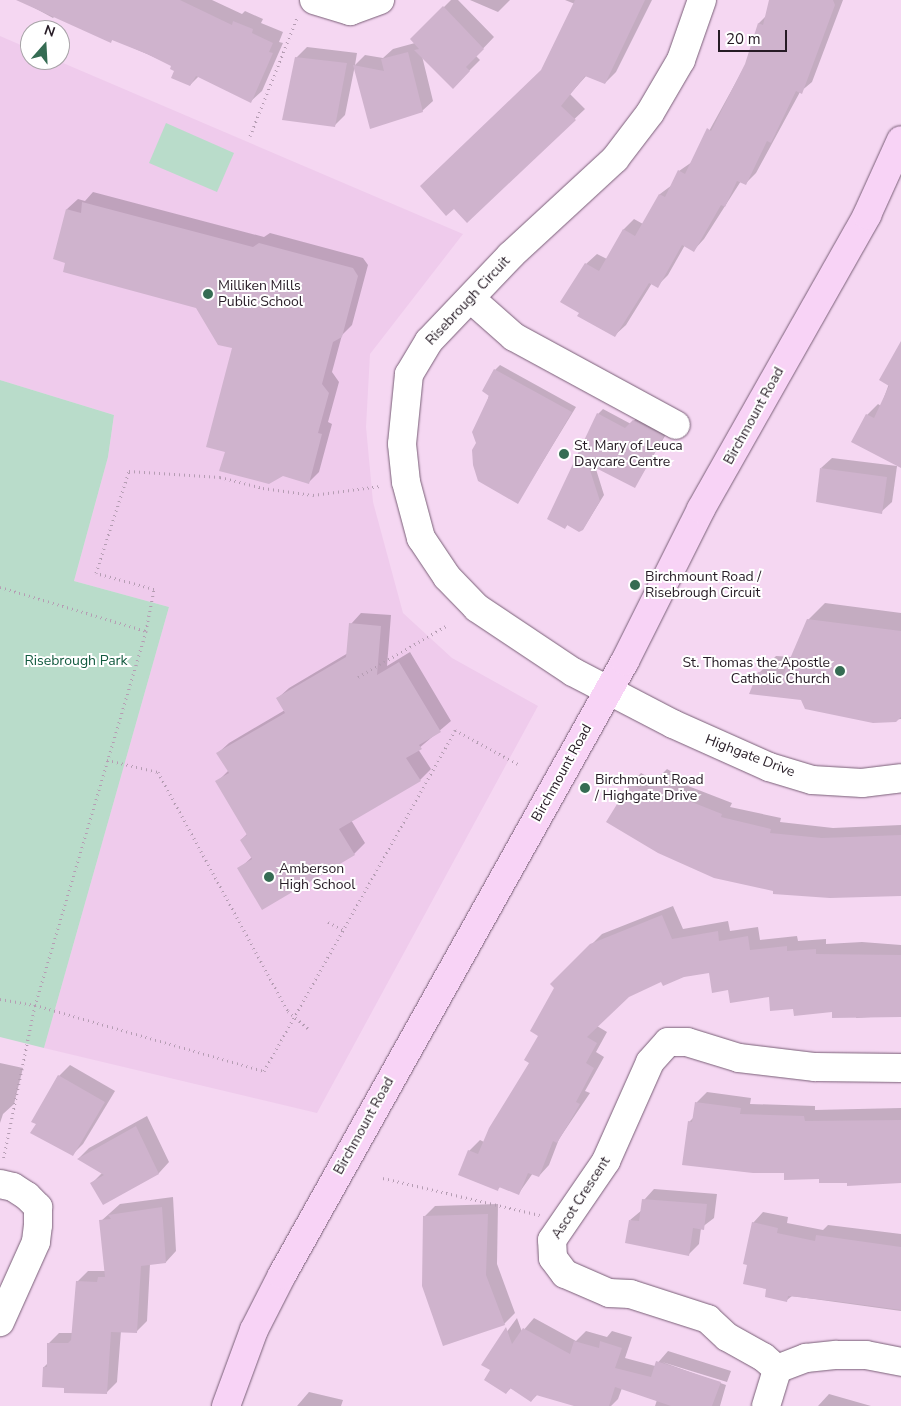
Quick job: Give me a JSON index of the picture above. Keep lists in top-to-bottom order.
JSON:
{
  "streets": {
    "main road": ["Birchmount Road"],
    "street": ["Risebrough Circuit", "Highgate Drive", "Ascot Crescent"]
  },
  "crossings": [
    ["Risebrough Circuit", "Birchmount Road"],
    ["Risebrough Circuit", "Highgate Drive"],
    ["Birchmount Road", "Highgate Drive"]
  ],
  "parks": ["Risebrough Park"],
  "places": [
    "Milliken Mills Public School",
    "St. Mary of Leuca Daycare Centre",
    "Birchmount Road / Risebrough Circuit",
    "St. Thomas the Apostle Catholic Church",
    "Birchmount Road / Highgate Drive",
    "Amberson High School"
  ],
  "scale_bar": "20 m",
  "north": "top"
}
